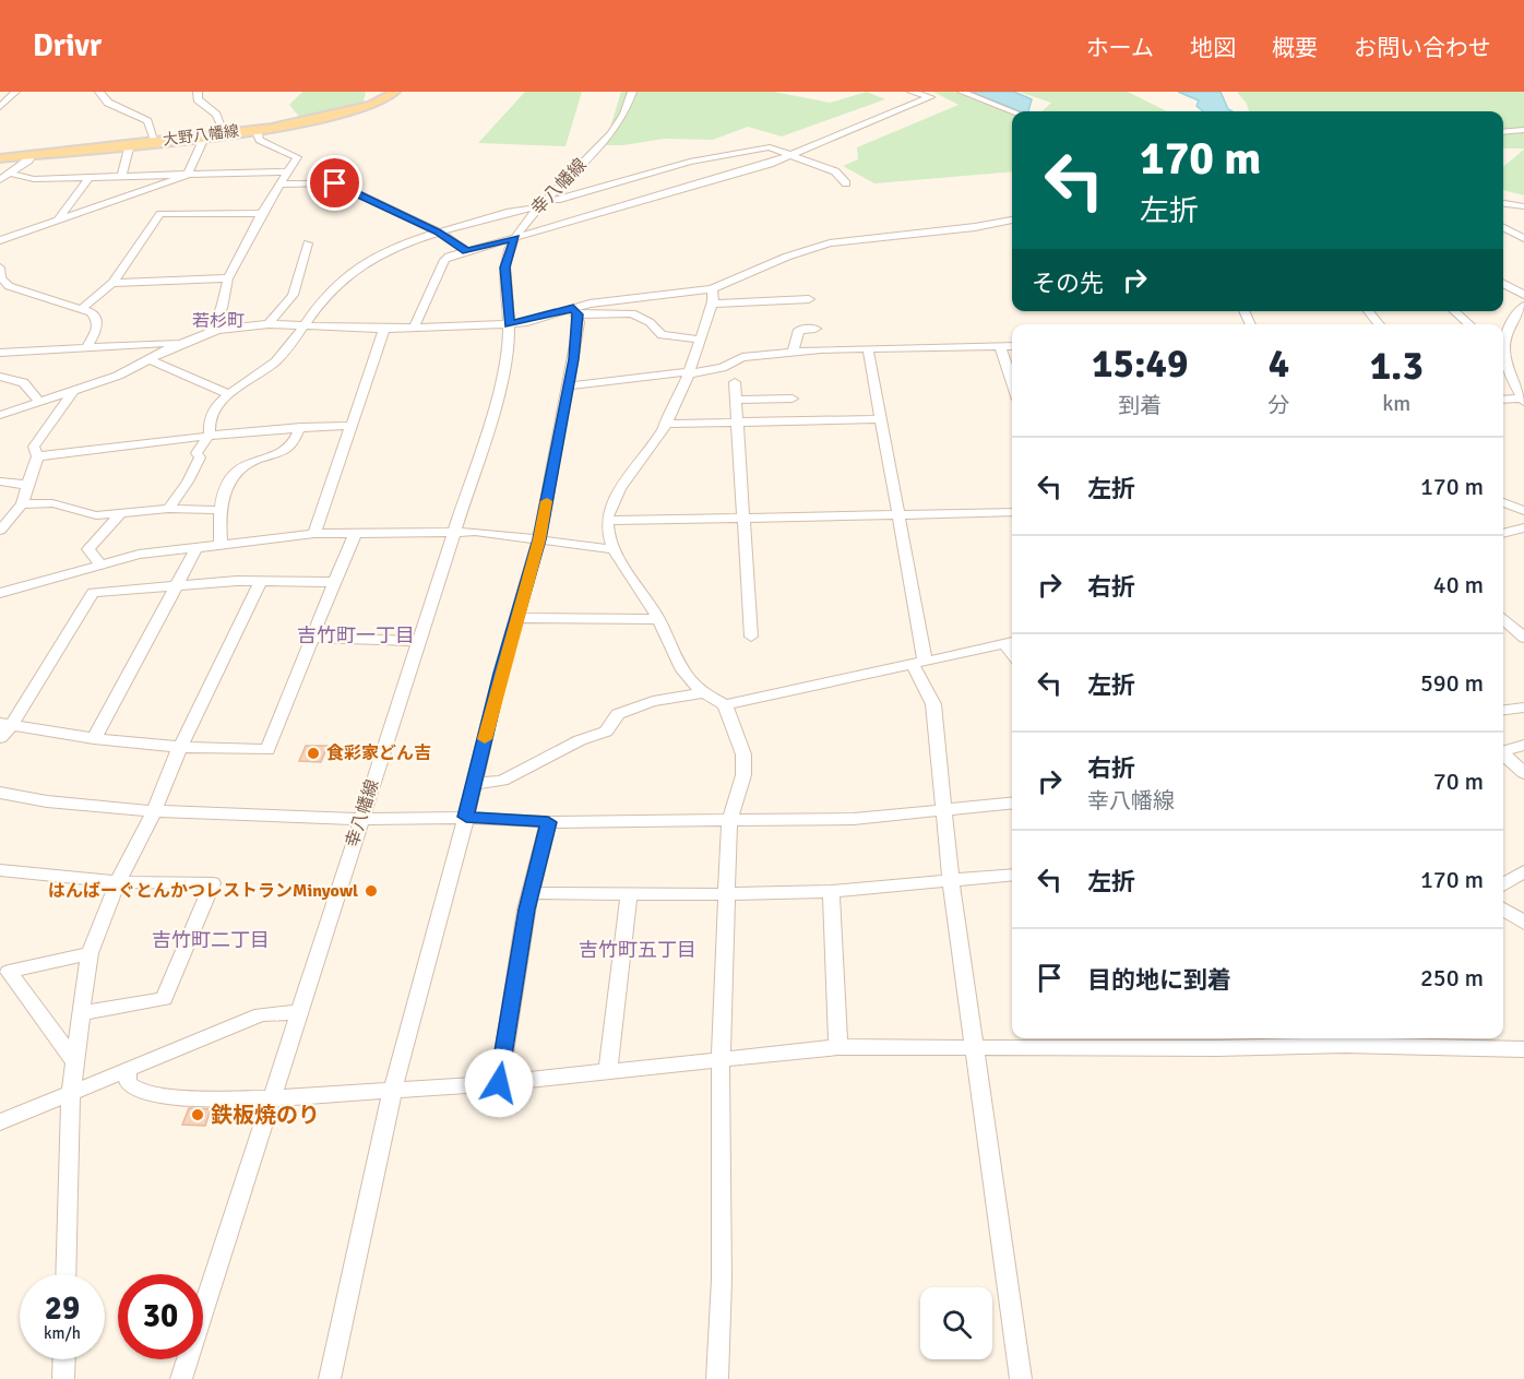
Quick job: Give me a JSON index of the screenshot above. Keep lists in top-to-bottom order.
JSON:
{
  "streets": {
    "main road": ["大野八幡線"],
    "street": ["幸八幡線"]
  },
  "districts": [
    "若杉町",
    "吉竹町一丁目",
    "吉竹町二丁目",
    "吉竹町五丁目"
  ],
  "places": ["食彩家どん吉", "はんばーぐとんかつレストランMinyowl", "鉄板焼のり"],
  "page": {
    "header": "Drivr",
    "nav": [
      "ホーム",
      "地図",
      "概要",
      "お問い合わせ"
    ],
    "turn": ["170 m", "左折"],
    "then": "その先",
    "eta": [
      "15:49",
      "到着",
      "4",
      "分",
      "1.3",
      "km"
    ],
    "list": [
      {
        "name": "左折",
        "value": "170 m"
      },
      {
        "name": "右折",
        "value": "40 m"
      },
      {
        "name": "左折",
        "value": "590 m"
      },
      {
        "name": "右折",
        "note": "幸八幡線",
        "value": "70 m"
      },
      {
        "name": "左折",
        "value": "170 m"
      },
      {
        "name": "目的地に到着",
        "value": "250 m"
      }
    ],
    "speed": "29 km/h",
    "limit": "30"
  }
}
